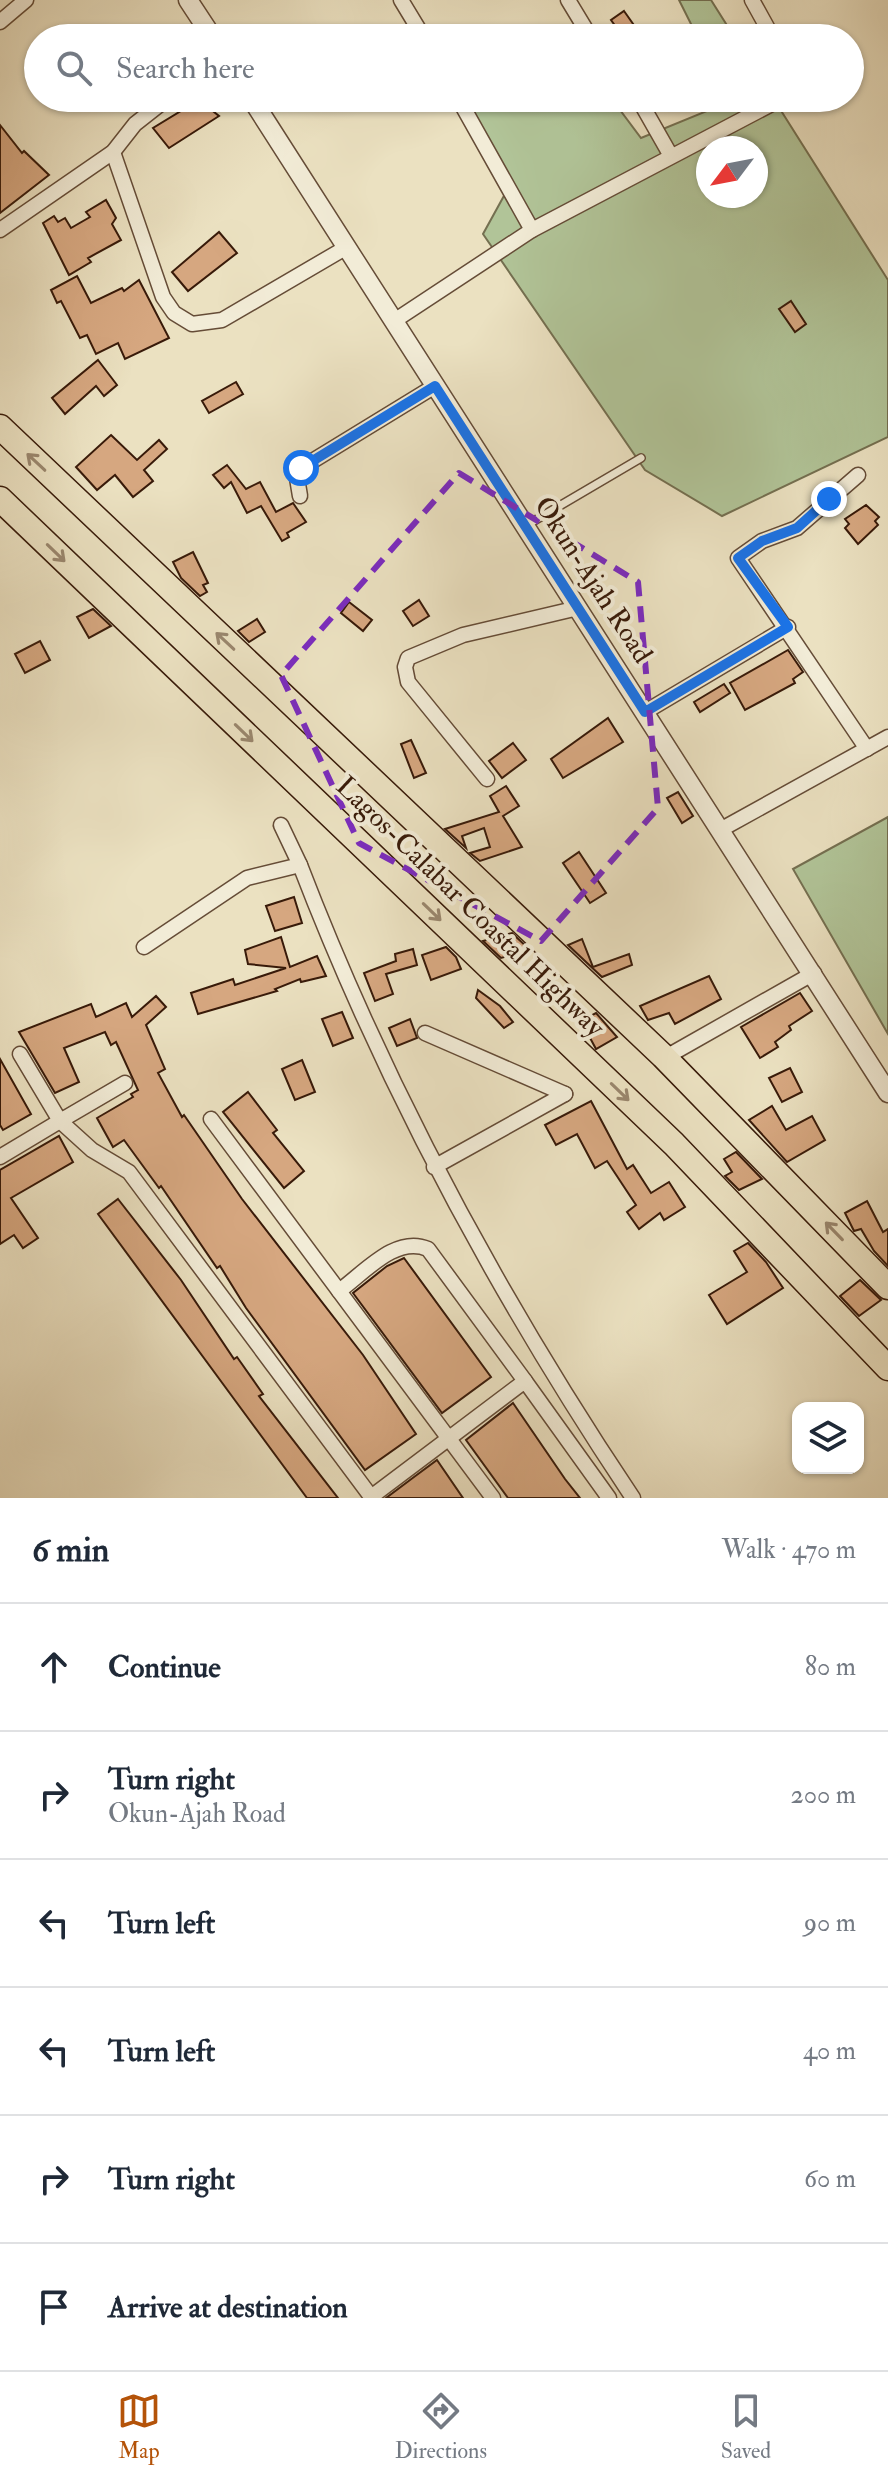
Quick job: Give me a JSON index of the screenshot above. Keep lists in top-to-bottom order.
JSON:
{
  "streets": {
    "highway": ["Lagos-Calabar Coastal Highway"],
    "street": ["Okun-Ajah Road"]
  },
  "north": "bottom left",
  "page": {
    "search": "Search here",
    "heading": ["6 min", "Walk · 470 m"],
    "list": [
      ["Continue", "80 m"],
      ["Turn right", "Okun-Ajah Road", "200 m"],
      ["Turn left", "90 m"],
      ["Turn left", "40 m"],
      ["Turn right", "60 m"],
      "Arrive at destination"
    ],
    "nav": ["Map", "Directions", "Saved"]
  }
}
